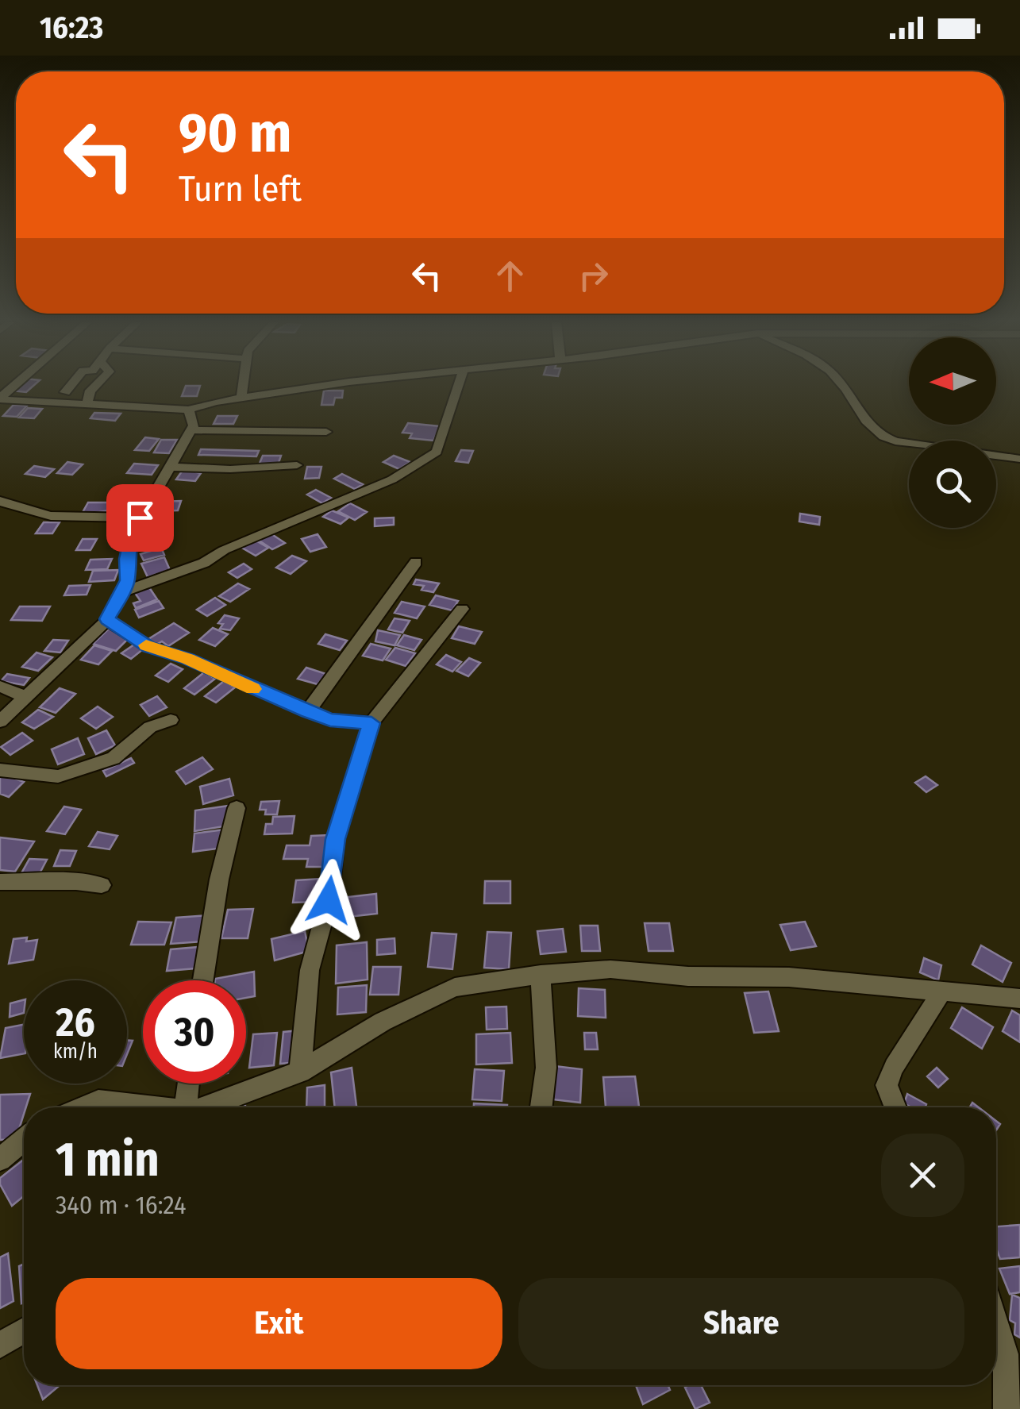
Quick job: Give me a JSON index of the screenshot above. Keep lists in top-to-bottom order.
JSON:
{
  "north": "left",
  "page": {
    "status": "16:23",
    "turn": ["90 m", "Turn left"],
    "speed": "26 km/h",
    "limit": "30",
    "heading": ["1 min", "340 m · 16:24"],
    "buttons": ["Exit", "Share"]
  }
}
